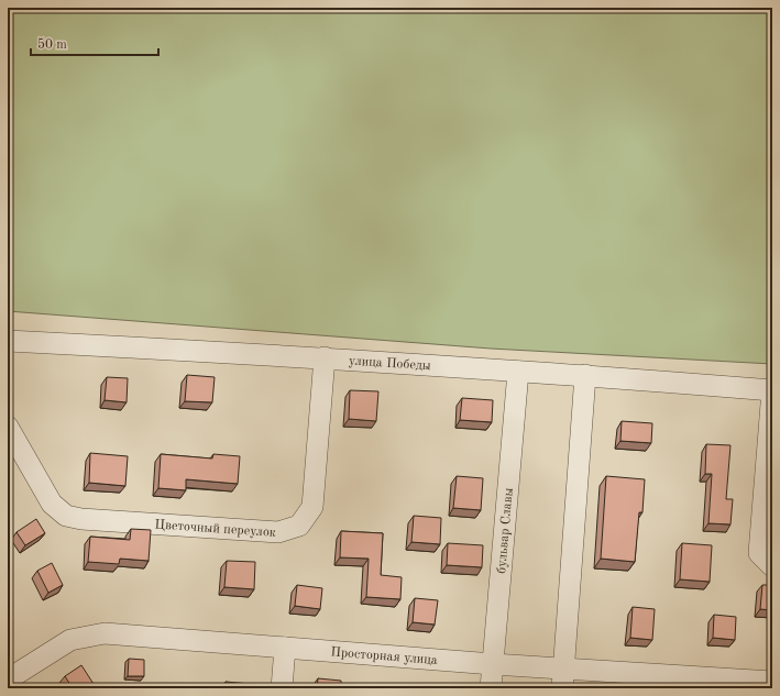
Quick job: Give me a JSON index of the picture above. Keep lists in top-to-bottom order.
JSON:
{
  "streets": {
    "street": [
      "улица Победы",
      "Цветочный переулок",
      "бульвар Славы",
      "Просторная улица"
    ]
  },
  "crossings": [
    ["улица Победы", "Цветочный переулок"],
    ["улица Победы", "бульвар Славы"],
    ["бульвар Славы", "Просторная улица"]
  ],
  "scale_bar": "50 m"
}
